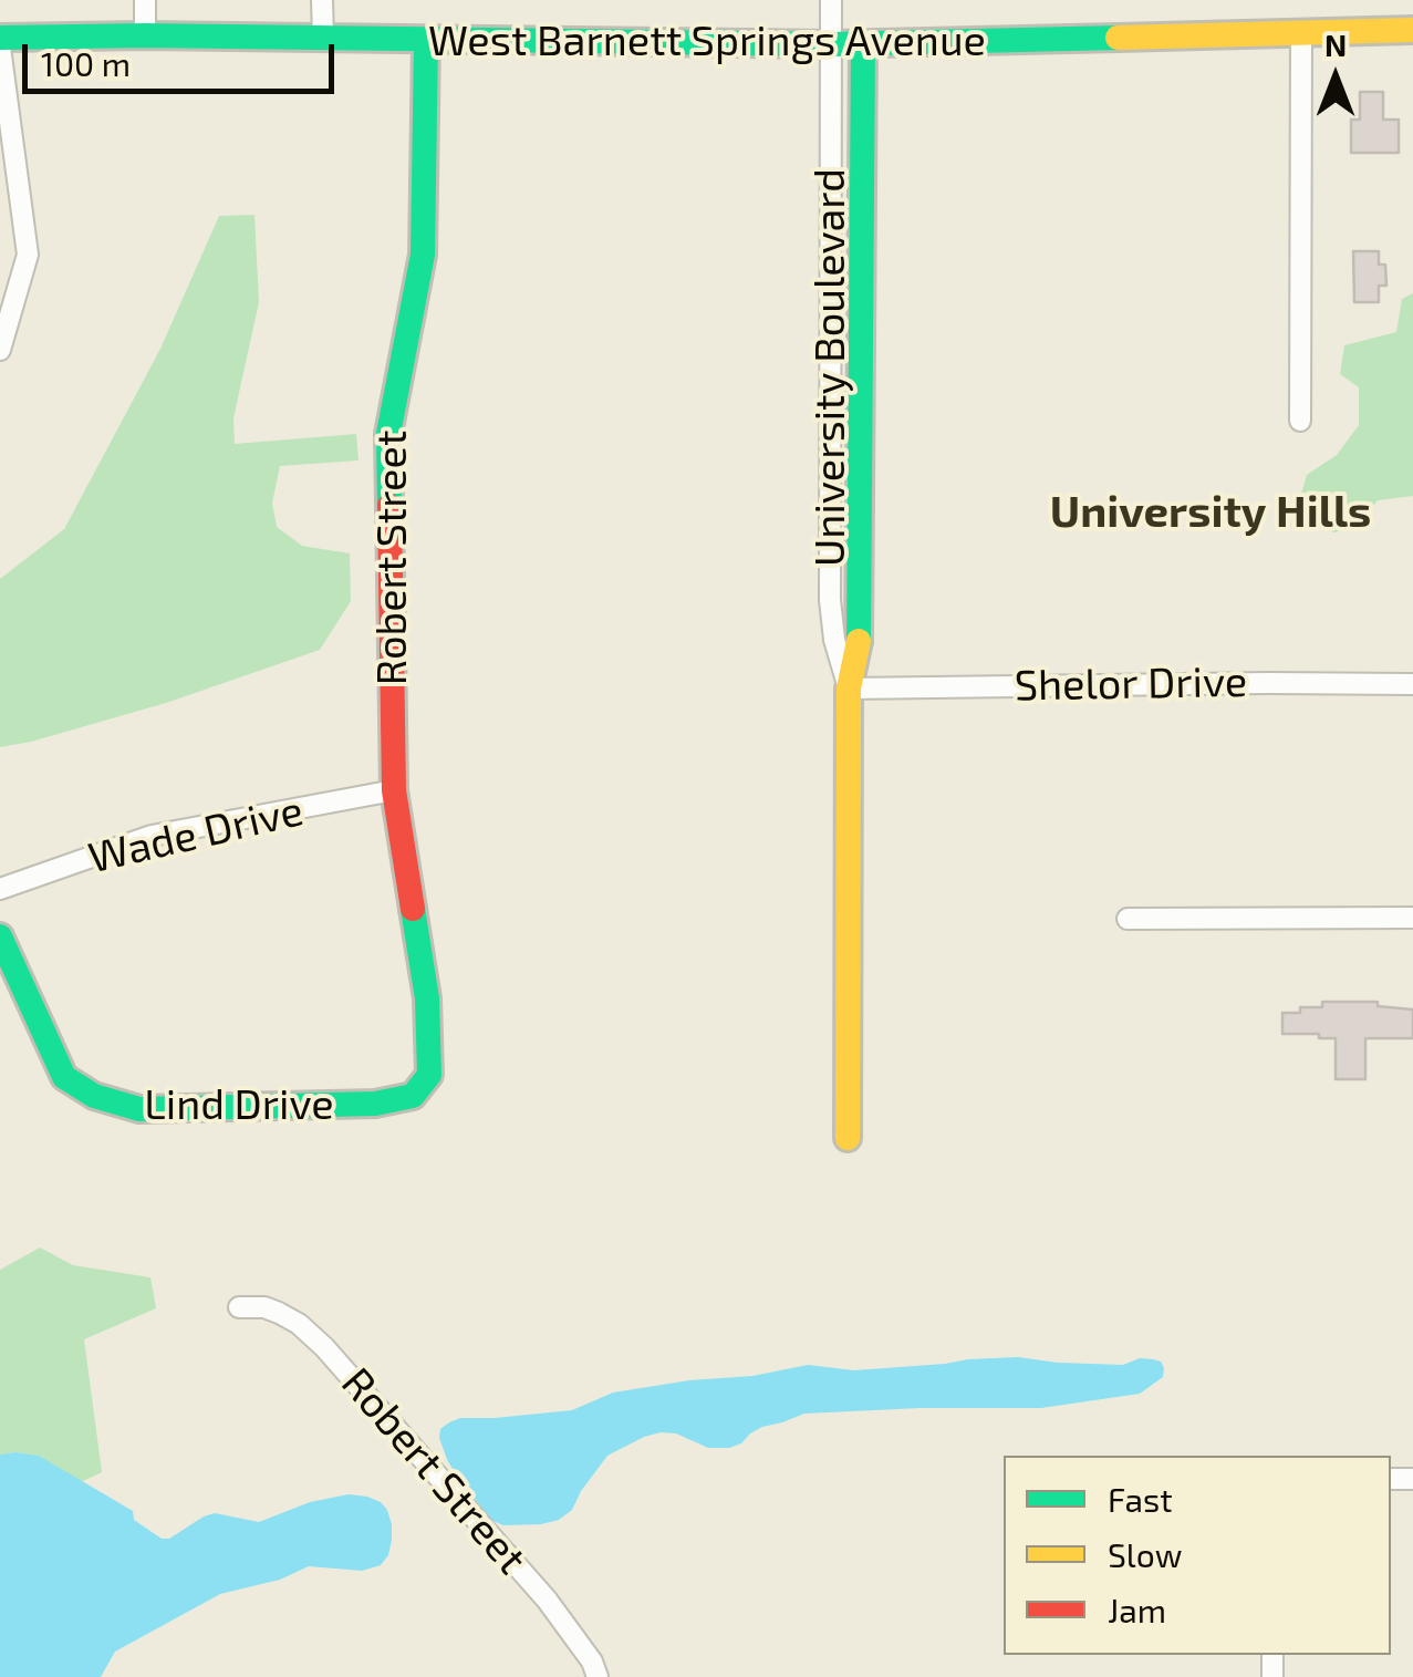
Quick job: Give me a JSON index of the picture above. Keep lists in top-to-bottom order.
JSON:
{
  "streets": {
    "street": [
      "West Barnett Springs Avenue",
      "University Boulevard",
      "Robert Street",
      "Shelor Drive",
      "Wade Drive",
      "Lind Drive"
    ]
  },
  "crossings": [
    ["West Barnett Springs Avenue", "University Boulevard"],
    ["West Barnett Springs Avenue", "Robert Street"],
    ["University Boulevard", "Shelor Drive"],
    ["Robert Street", "Wade Drive"],
    ["Robert Street", "Lind Drive"]
  ],
  "districts": ["University Hills"],
  "legend": ["Fast", "Slow", "Jam"],
  "scale_bar": "100 m",
  "north": "top"
}
